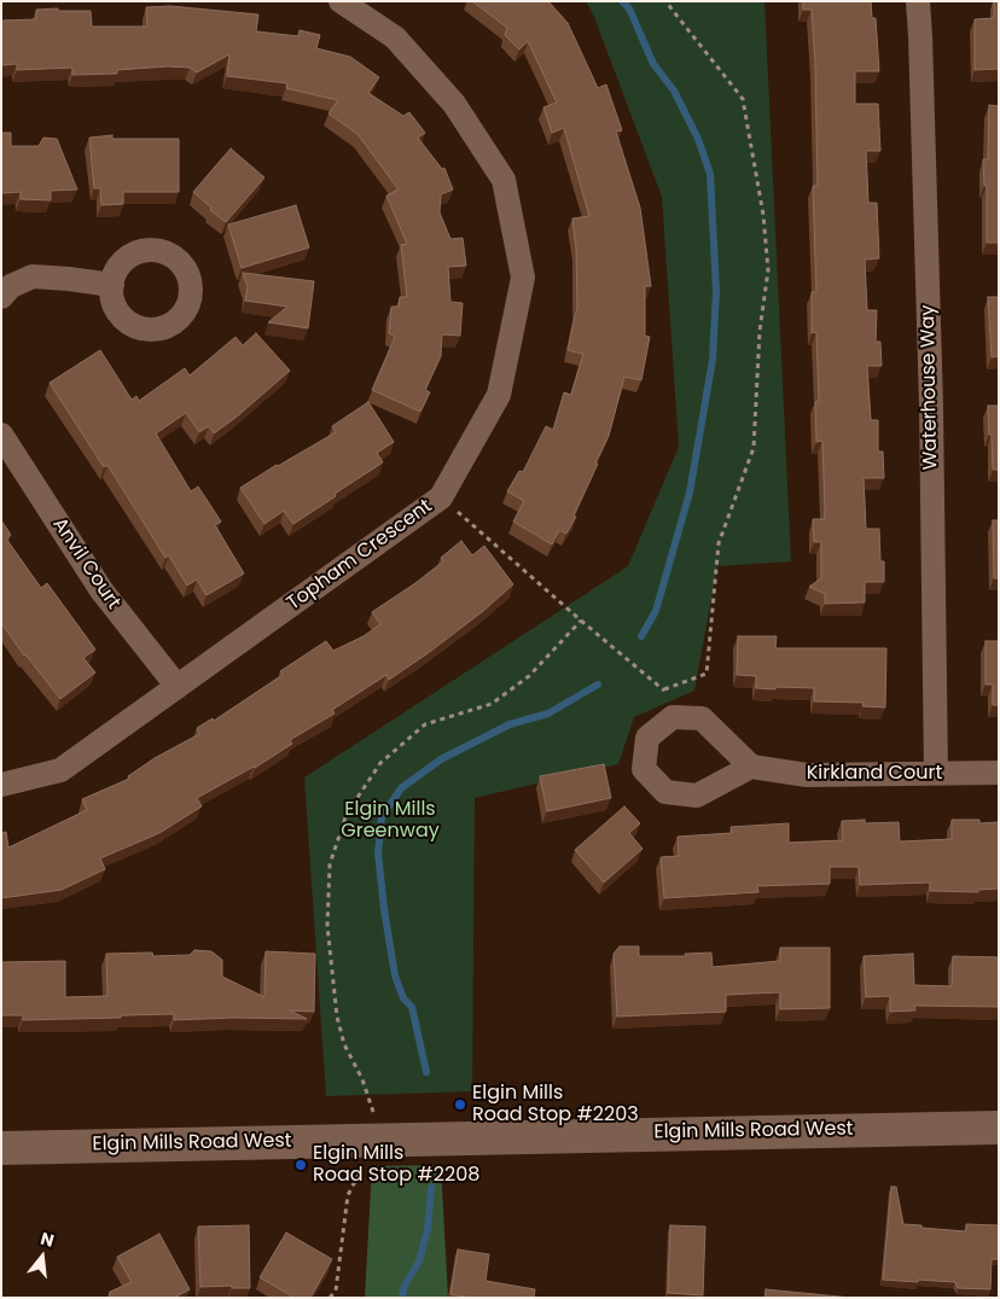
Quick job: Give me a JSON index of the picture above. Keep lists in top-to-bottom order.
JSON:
{
  "streets": {
    "main road": ["Elgin Mills Road West"],
    "street": [
      "Waterhouse Way",
      "Topham Crescent",
      "Anvil Court",
      "Kirkland Court"
    ]
  },
  "crossings": [
    ["Waterhouse Way", "Kirkland Court"],
    ["Topham Crescent", "Anvil Court"]
  ],
  "parks": ["Elgin Mills Greenway"],
  "places": ["Elgin Mills Road Stop #2203", "Elgin Mills Road Stop #2208"],
  "north": "top"
}
